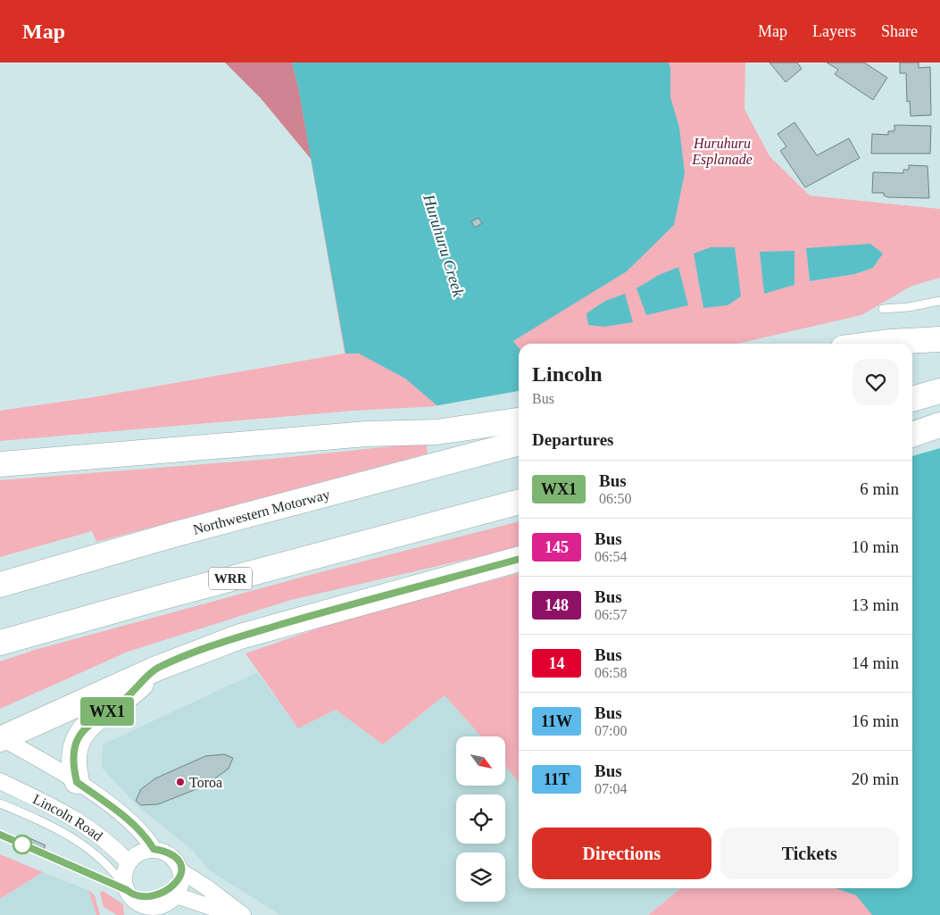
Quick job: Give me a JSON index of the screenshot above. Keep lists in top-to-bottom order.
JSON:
{
  "streets": {
    "highway": ["Northwestern Motorway", "WRR"],
    "street": ["Lincoln Road"]
  },
  "water": ["Huruhuru Creek"],
  "parks": ["Huruhuru Esplanade"],
  "places": ["Toroa"],
  "lines": ["bus line WX1"],
  "north": "bottom right",
  "page": {
    "header": "Map",
    "nav": ["Map", "Layers", "Share"],
    "on_map": "WX1",
    "heading": [
      ["Lincoln", "Bus"],
      "Departures"
    ],
    "list": [
      {
        "mark": "WX1",
        "name": "Bus",
        "note": "06:50",
        "value": "6 min"
      },
      {
        "mark": "145",
        "name": "Bus",
        "note": "06:54",
        "value": "10 min"
      },
      {
        "mark": "148",
        "name": "Bus",
        "note": "06:57",
        "value": "13 min"
      },
      {
        "mark": "14",
        "name": "Bus",
        "note": "06:58",
        "value": "14 min"
      },
      {
        "mark": "11W",
        "name": "Bus",
        "note": "07:00",
        "value": "16 min"
      },
      {
        "mark": "11T",
        "name": "Bus",
        "note": "07:04",
        "value": "20 min"
      }
    ],
    "buttons": ["Directions", "Tickets"]
  }
}
